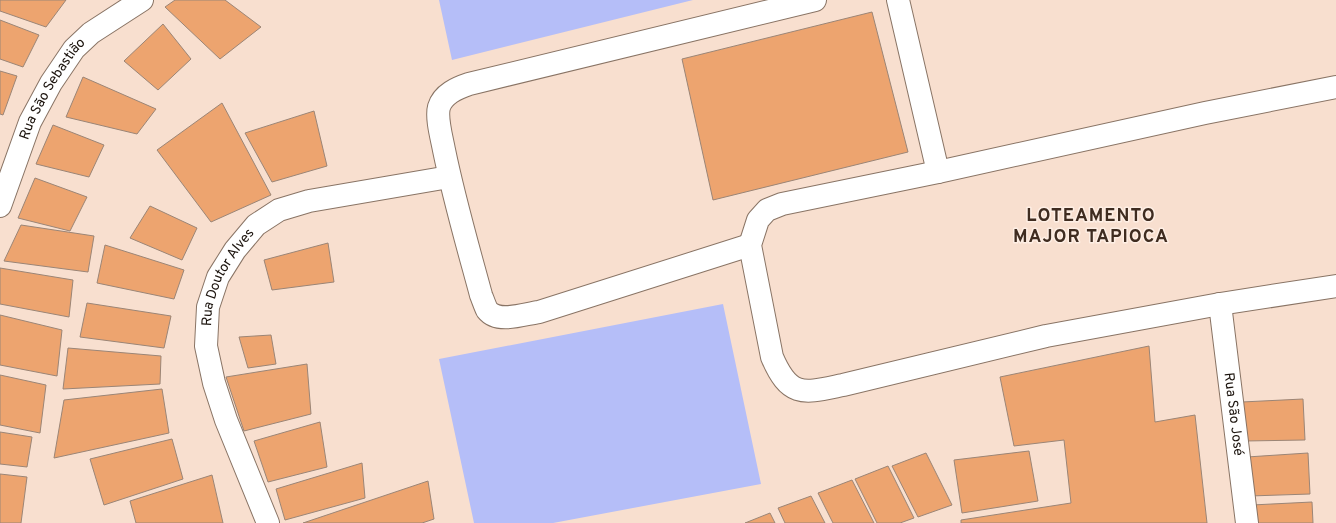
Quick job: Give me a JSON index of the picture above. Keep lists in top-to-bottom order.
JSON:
{
  "streets": {
    "street": ["Rua São Sebastião", "Rua Doutor Alves", "Rua São José"]
  },
  "districts": ["LOTEAMENTO MAJOR TAPIOCA"]
}
